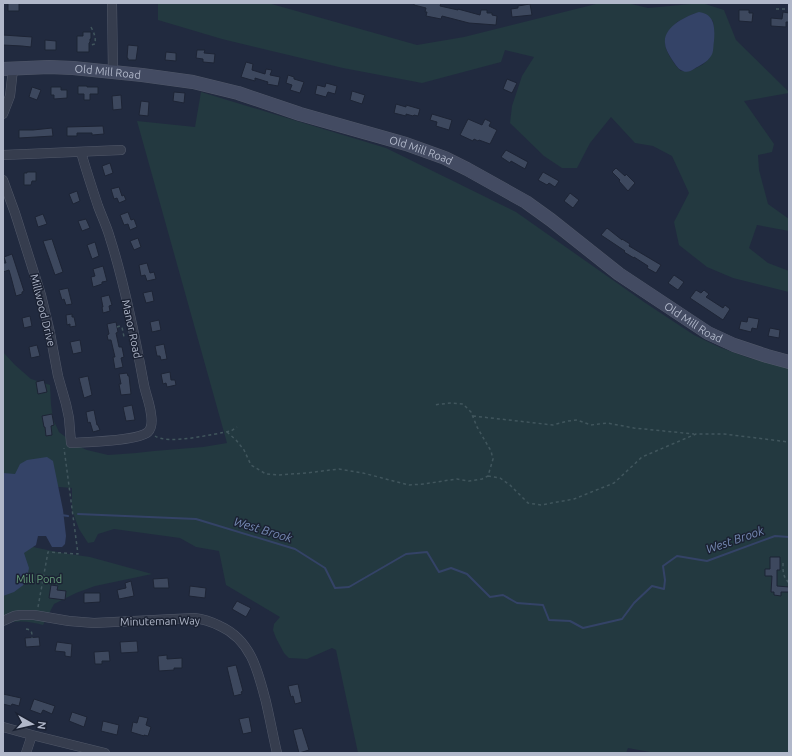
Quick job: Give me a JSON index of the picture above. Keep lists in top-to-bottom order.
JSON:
{
  "streets": {
    "main road": ["Old Mill Road"],
    "street": ["Millwood Drive", "Manor Road", "Minuteman Way"]
  },
  "water": ["West Brook"],
  "parks": ["Mill Pond"],
  "north": "right"
}
